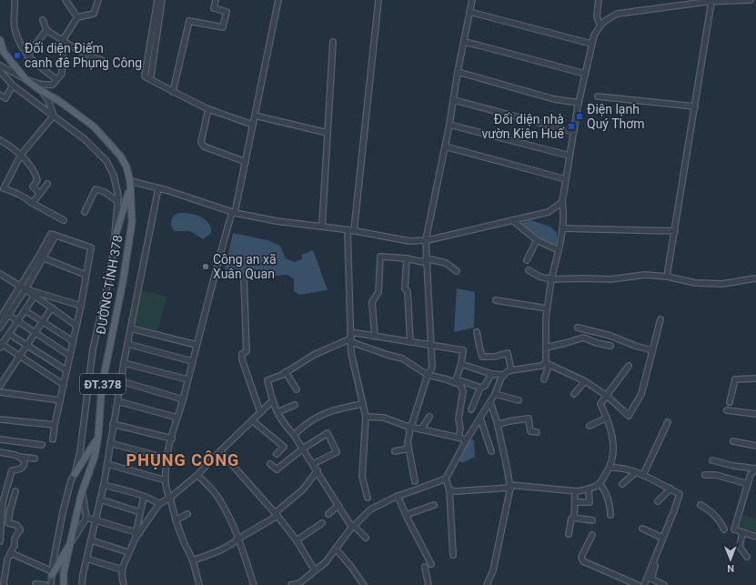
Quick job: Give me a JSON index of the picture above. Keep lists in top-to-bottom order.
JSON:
{
  "streets": {
    "main road": ["ĐƯỜNG TỈNH 378", "ĐT.378"]
  },
  "districts": ["PHỤNG CÔNG"],
  "places": {
    "transit": ["Đối diện Điếm canh đê Phụng Công", "Điện lạnh Quý Thơm", "Đối diện nhà vườn Kiên Huế"],
    "other": ["Công an xã Xuân Quan"]
  },
  "north": "bottom"
}
